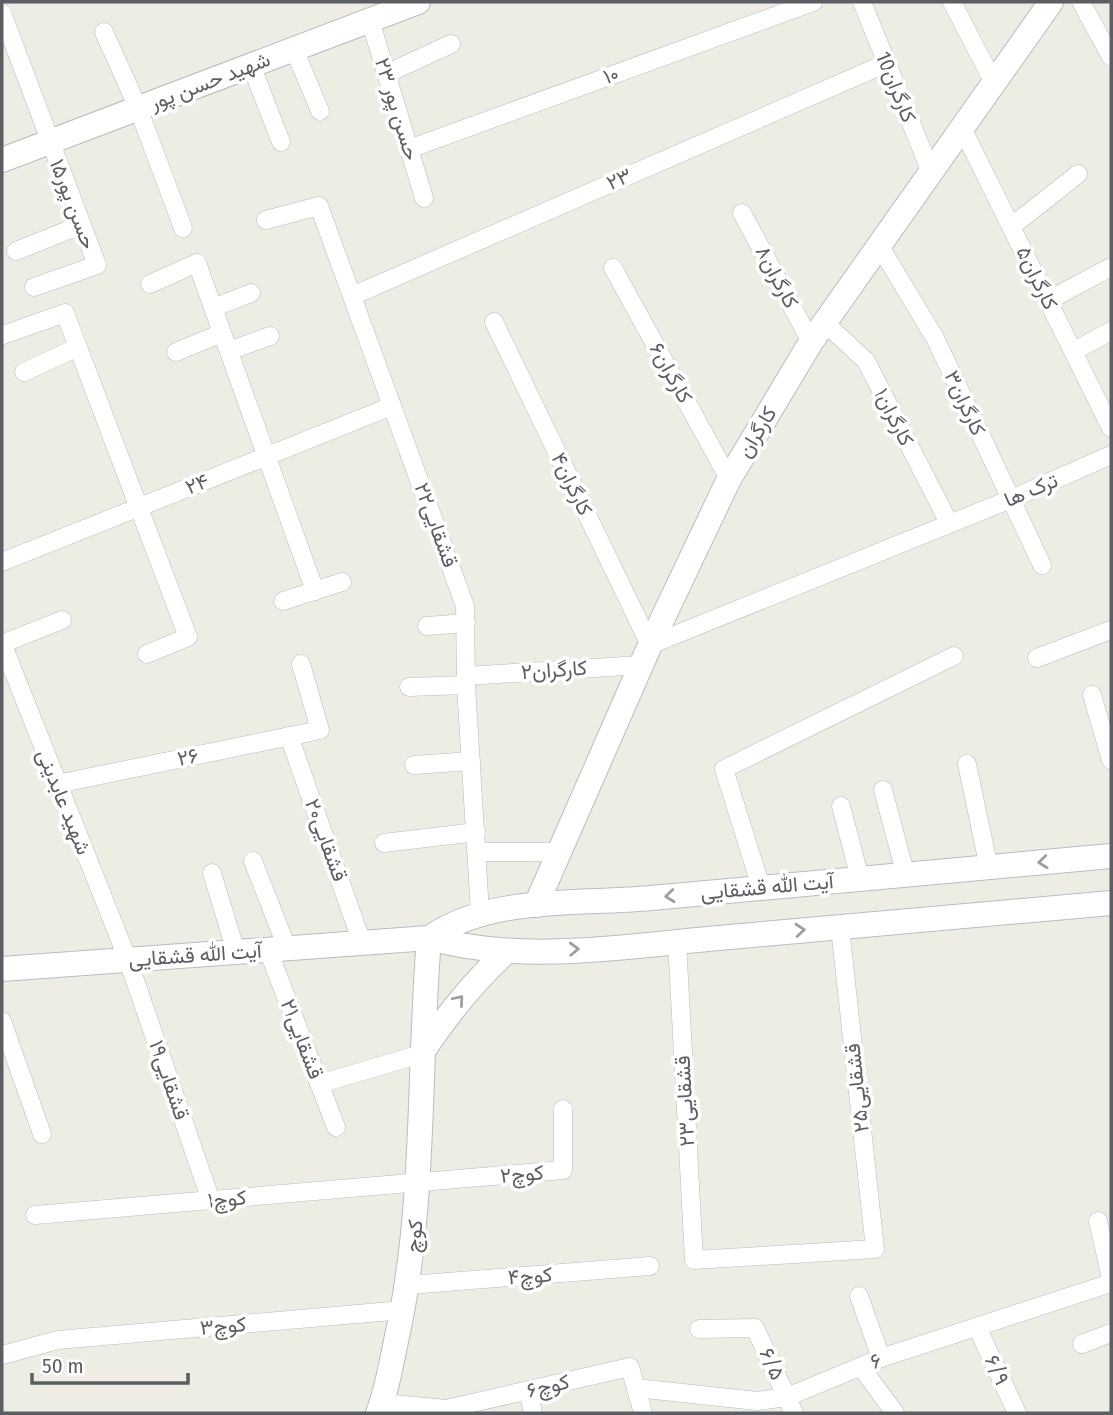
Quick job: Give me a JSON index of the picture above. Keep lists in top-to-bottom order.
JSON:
{
  "streets": {
    "street": [
      "۱۰",
      "شهید حسن پور",
      "10کارگران",
      "۲۳ حسن پور",
      "۲۳",
      "حسن پور۱۵",
      "کارگران۸",
      "کارگران۵",
      "۶کارگران",
      "کارگران۳",
      "۱کارگران",
      "کارگران",
      "۲۴",
      "کارگران۴",
      "ترک ها",
      "۲۲قشقایی",
      "کارگران۲",
      "۲۶",
      "شهید عابدینی",
      "۲۰قشقایی",
      "آیت الله قشقایی",
      "قشقایی۲۱",
      "۱۹قشقایی",
      "قشقایی۲۵",
      "قشقایی۲۳",
      "کوچ۲",
      "کوچ۱",
      "کوچ",
      "کوچ۴",
      "۳کوچ",
      "۶",
      "۶/۵",
      "۶/۹",
      "کوچ۶"
    ]
  },
  "crossings": [
    ["۱۰", "۲۳ حسن پور"],
    ["شهید حسن پور", "۲۳ حسن پور"],
    ["شهید حسن پور", "حسن پور۱۵"],
    ["10کارگران", "۲۳"],
    ["10کارگران", "کارگران"],
    ["۲۳", "۲۲قشقایی"],
    ["کارگران۸", "۱کارگران"],
    ["کارگران۸", "کارگران"],
    ["کارگران۵", "کارگران"],
    ["۶کارگران", "کارگران"],
    ["کارگران۳", "کارگران"],
    ["کارگران۳", "ترک ها"],
    ["۱کارگران", "کارگران"],
    ["۱کارگران", "ترک ها"],
    ["کارگران", "کارگران۴"],
    ["کارگران", "ترک ها"],
    ["کارگران", "کارگران۲"],
    ["کارگران", "آیت الله قشقایی"],
    ["۲۴", "۲۲قشقایی"],
    ["کارگران۴", "ترک ها"],
    ["کارگران۴", "کارگران۲"],
    ["ترک ها", "کارگران۲"],
    ["۲۲قشقایی", "کارگران۲"],
    ["۲۲قشقایی", "آیت الله قشقایی"],
    ["۲۶", "شهید عابدینی"],
    ["۲۶", "۲۰قشقایی"],
    ["شهید عابدینی", "آیت الله قشقایی"],
    ["شهید عابدینی", "۱۹قشقایی"],
    ["۲۰قشقایی", "آیت الله قشقایی"],
    ["آیت الله قشقایی", "قشقایی۲۱"],
    ["آیت الله قشقایی", "۱۹قشقایی"],
    ["آیت الله قشقایی", "قشقایی۲۵"],
    ["آیت الله قشقایی", "قشقایی۲۳"],
    ["آیت الله قشقایی", "کوچ"],
    ["۱۹قشقایی", "کوچ۱"],
    ["قشقایی۲۵", "قشقایی۲۳"],
    ["کوچ۲", "کوچ۱"],
    ["کوچ۲", "کوچ"],
    ["کوچ۱", "کوچ"],
    ["کوچ", "کوچ۴"],
    ["کوچ", "۳کوچ"],
    ["کوچ", "کوچ۶"],
    ["۶", "۶/۵"],
    ["۶", "۶/۹"],
    ["۶", "کوچ۶"]
  ],
  "scale_bar": "50 m"
}
